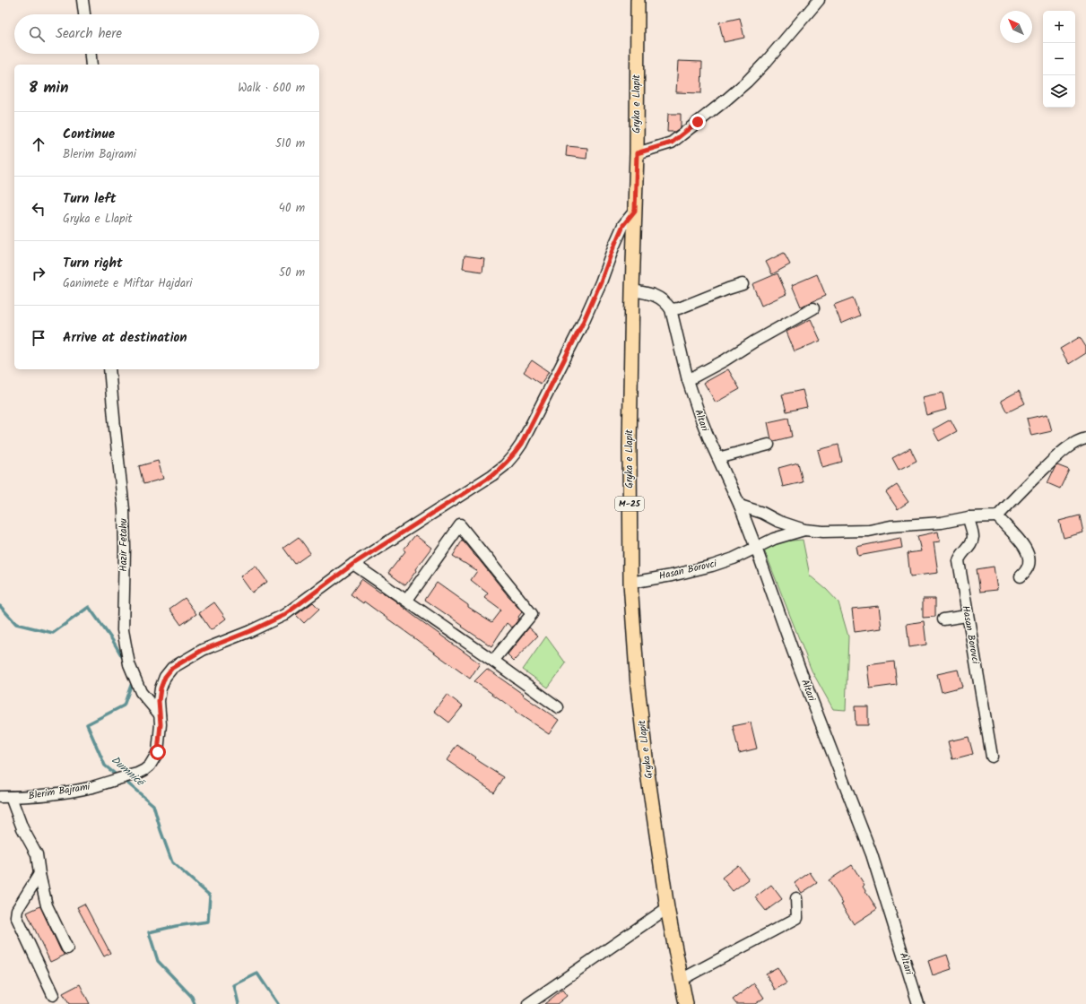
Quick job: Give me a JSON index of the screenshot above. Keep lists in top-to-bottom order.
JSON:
{
  "streets": {
    "main road": ["Gryka e Llapit", "M-25"],
    "street": [
      "Altari",
      "Hazir Fetahu",
      "Hasan Borovci",
      "Blerim Bajrami"
    ]
  },
  "crossings": [
    ["Gryka e Llapit", "Altari"],
    ["Gryka e Llapit", "Hasan Borovci"],
    ["Gryka e Llapit", "Blerim Bajrami"],
    ["Altari", "Hasan Borovci"],
    ["Hazir Fetahu", "Blerim Bajrami"]
  ],
  "water": ["Dumnicë"],
  "north": "top left",
  "page": {
    "map_buttons": ["+", "−"],
    "search": "Search here",
    "heading": ["8 min", "Walk · 600 m"],
    "list": [
      ["Continue", "Blerim Bajrami", "510 m"],
      ["Turn left", "Gryka e Llapit", "40 m"],
      ["Turn right", "Ganimete e Miftar Hajdari", "50 m"],
      "Arrive at destination"
    ]
  }
}
